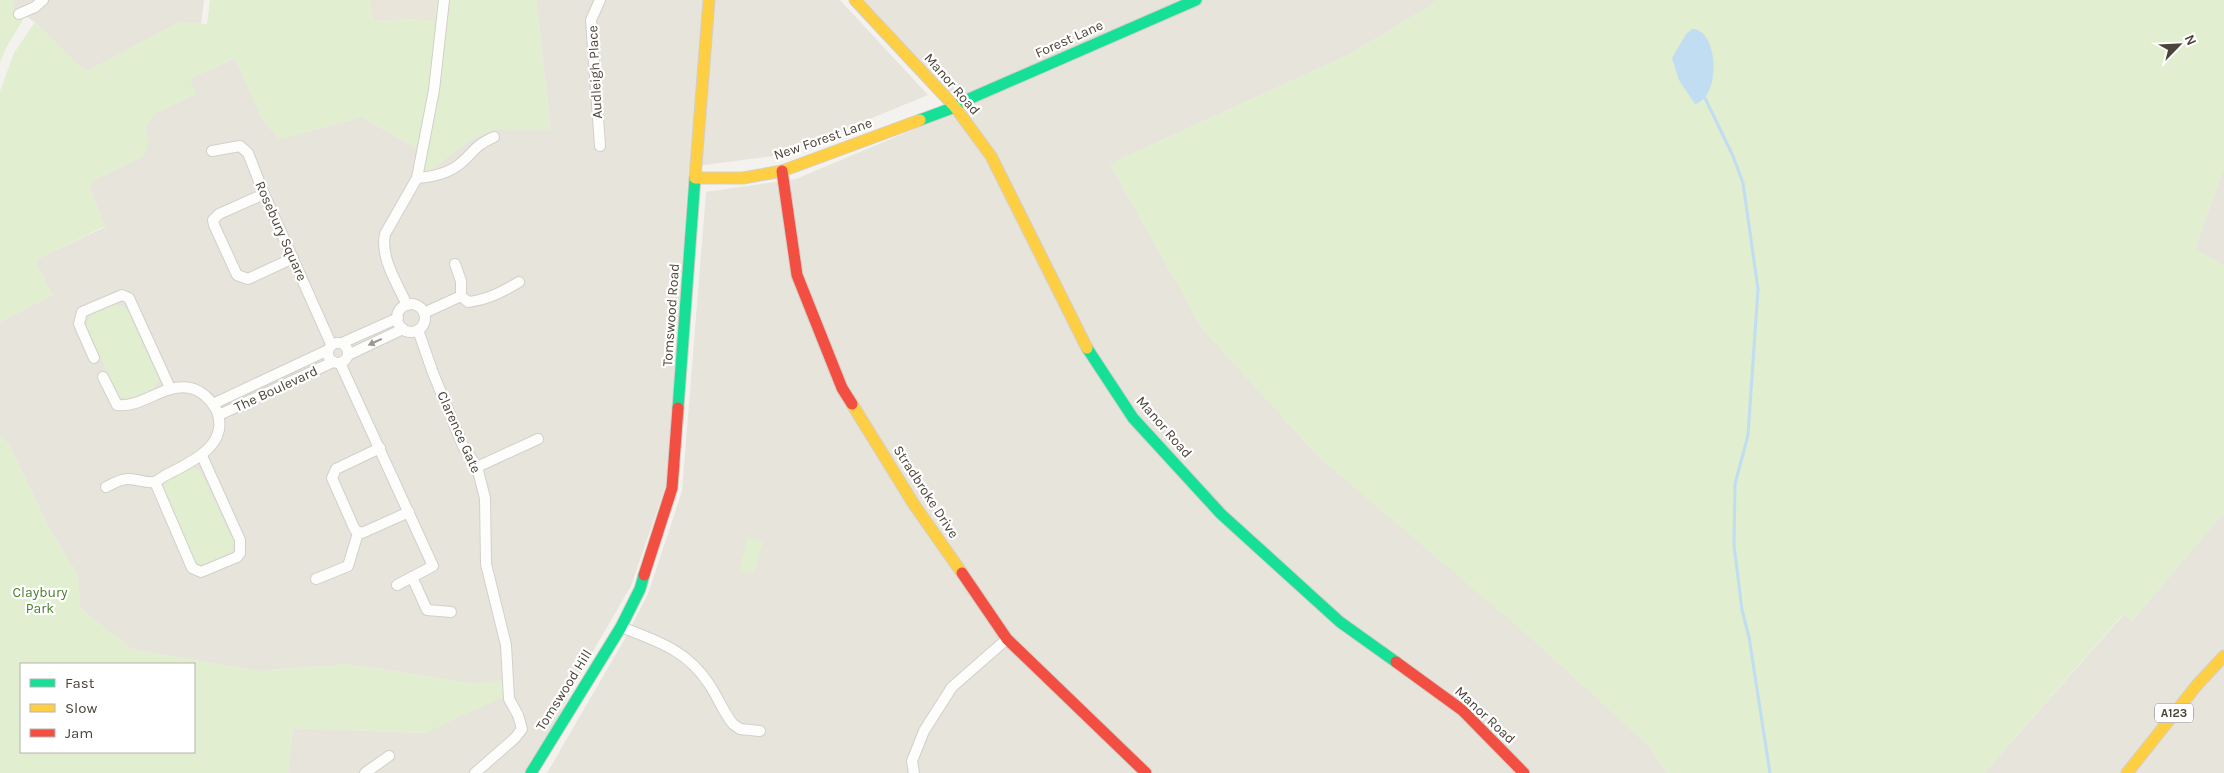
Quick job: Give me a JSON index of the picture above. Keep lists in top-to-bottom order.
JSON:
{
  "streets": {
    "street": [
      "Forest Lane",
      "Audleigh Place",
      "Manor Road",
      "New Forest Lane",
      "Rosebury Square",
      "Tomswood Road",
      "The Boulevard",
      "Clarence Gate",
      "Stradbroke Drive",
      "Tomswood Hill",
      "A123"
    ]
  },
  "crossings": [
    ["Forest Lane", "Manor Road"],
    ["Forest Lane", "New Forest Lane"],
    ["Manor Road", "New Forest Lane"],
    ["New Forest Lane", "Tomswood Road"],
    ["New Forest Lane", "Stradbroke Drive"],
    ["Rosebury Square", "The Boulevard"],
    ["Tomswood Road", "Tomswood Hill"],
    ["The Boulevard", "Clarence Gate"]
  ],
  "parks": ["Claybury Park"],
  "legend": ["Fast", "Slow", "Jam"],
  "north": "top right"
}
